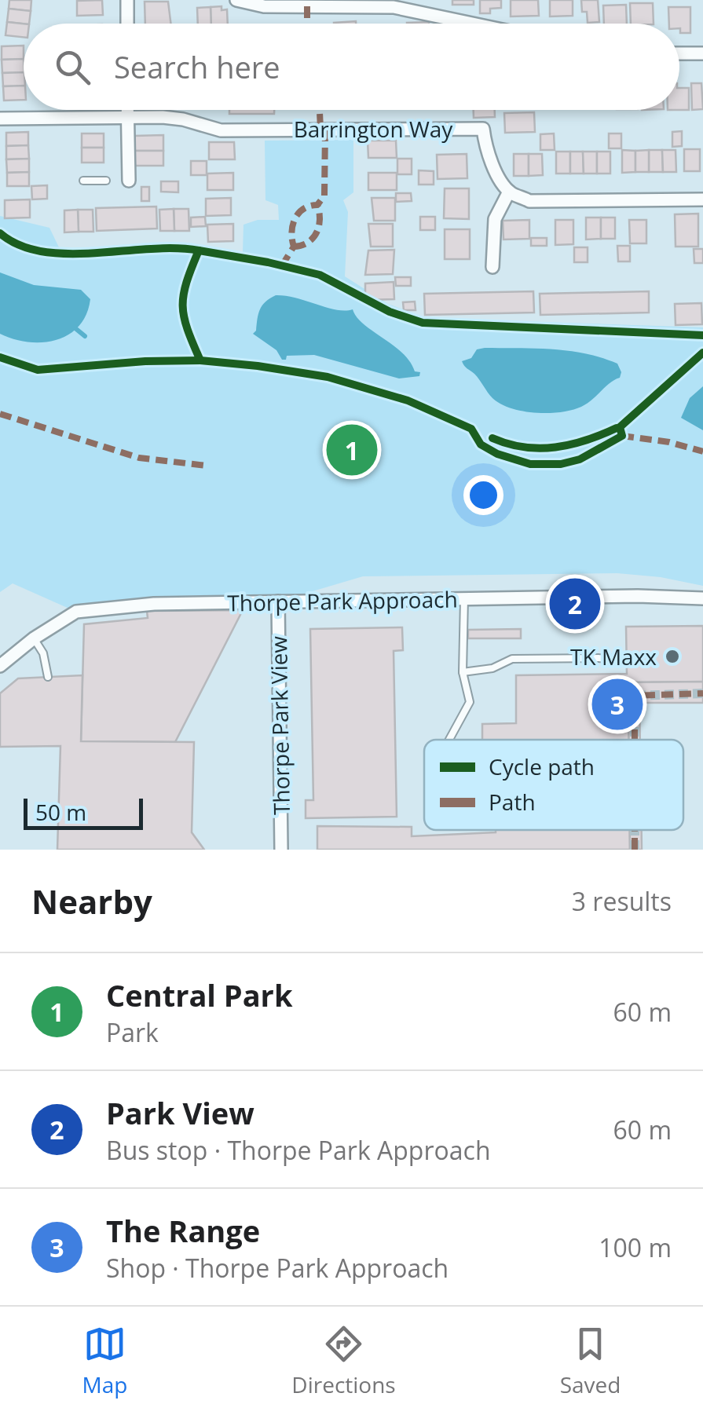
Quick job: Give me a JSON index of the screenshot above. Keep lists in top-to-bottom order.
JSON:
{
  "streets": {
    "street": ["Barrington Way", "Thorpe Park Approach", "Thorpe Park View"]
  },
  "crossings": [
    ["Thorpe Park Approach", "Thorpe Park View"]
  ],
  "places": ["TK Maxx"],
  "legend": ["Cycle path", "Path"],
  "scale_bar": "50 m",
  "page": {
    "search": "Search here",
    "pins": ["1", "2", "3"],
    "scale": "50 m",
    "heading": ["Nearby", "3 results"],
    "list": [
      {
        "mark": "1",
        "name": "Central Park",
        "note": "Park",
        "value": "60 m"
      },
      {
        "mark": "2",
        "name": "Park View",
        "note": "Bus stop · Thorpe Park Approach",
        "value": "60 m"
      },
      {
        "mark": "3",
        "name": "The Range",
        "note": "Shop · Thorpe Park Approach",
        "value": "100 m"
      }
    ],
    "nav": ["Map", "Directions", "Saved"]
  }
}
